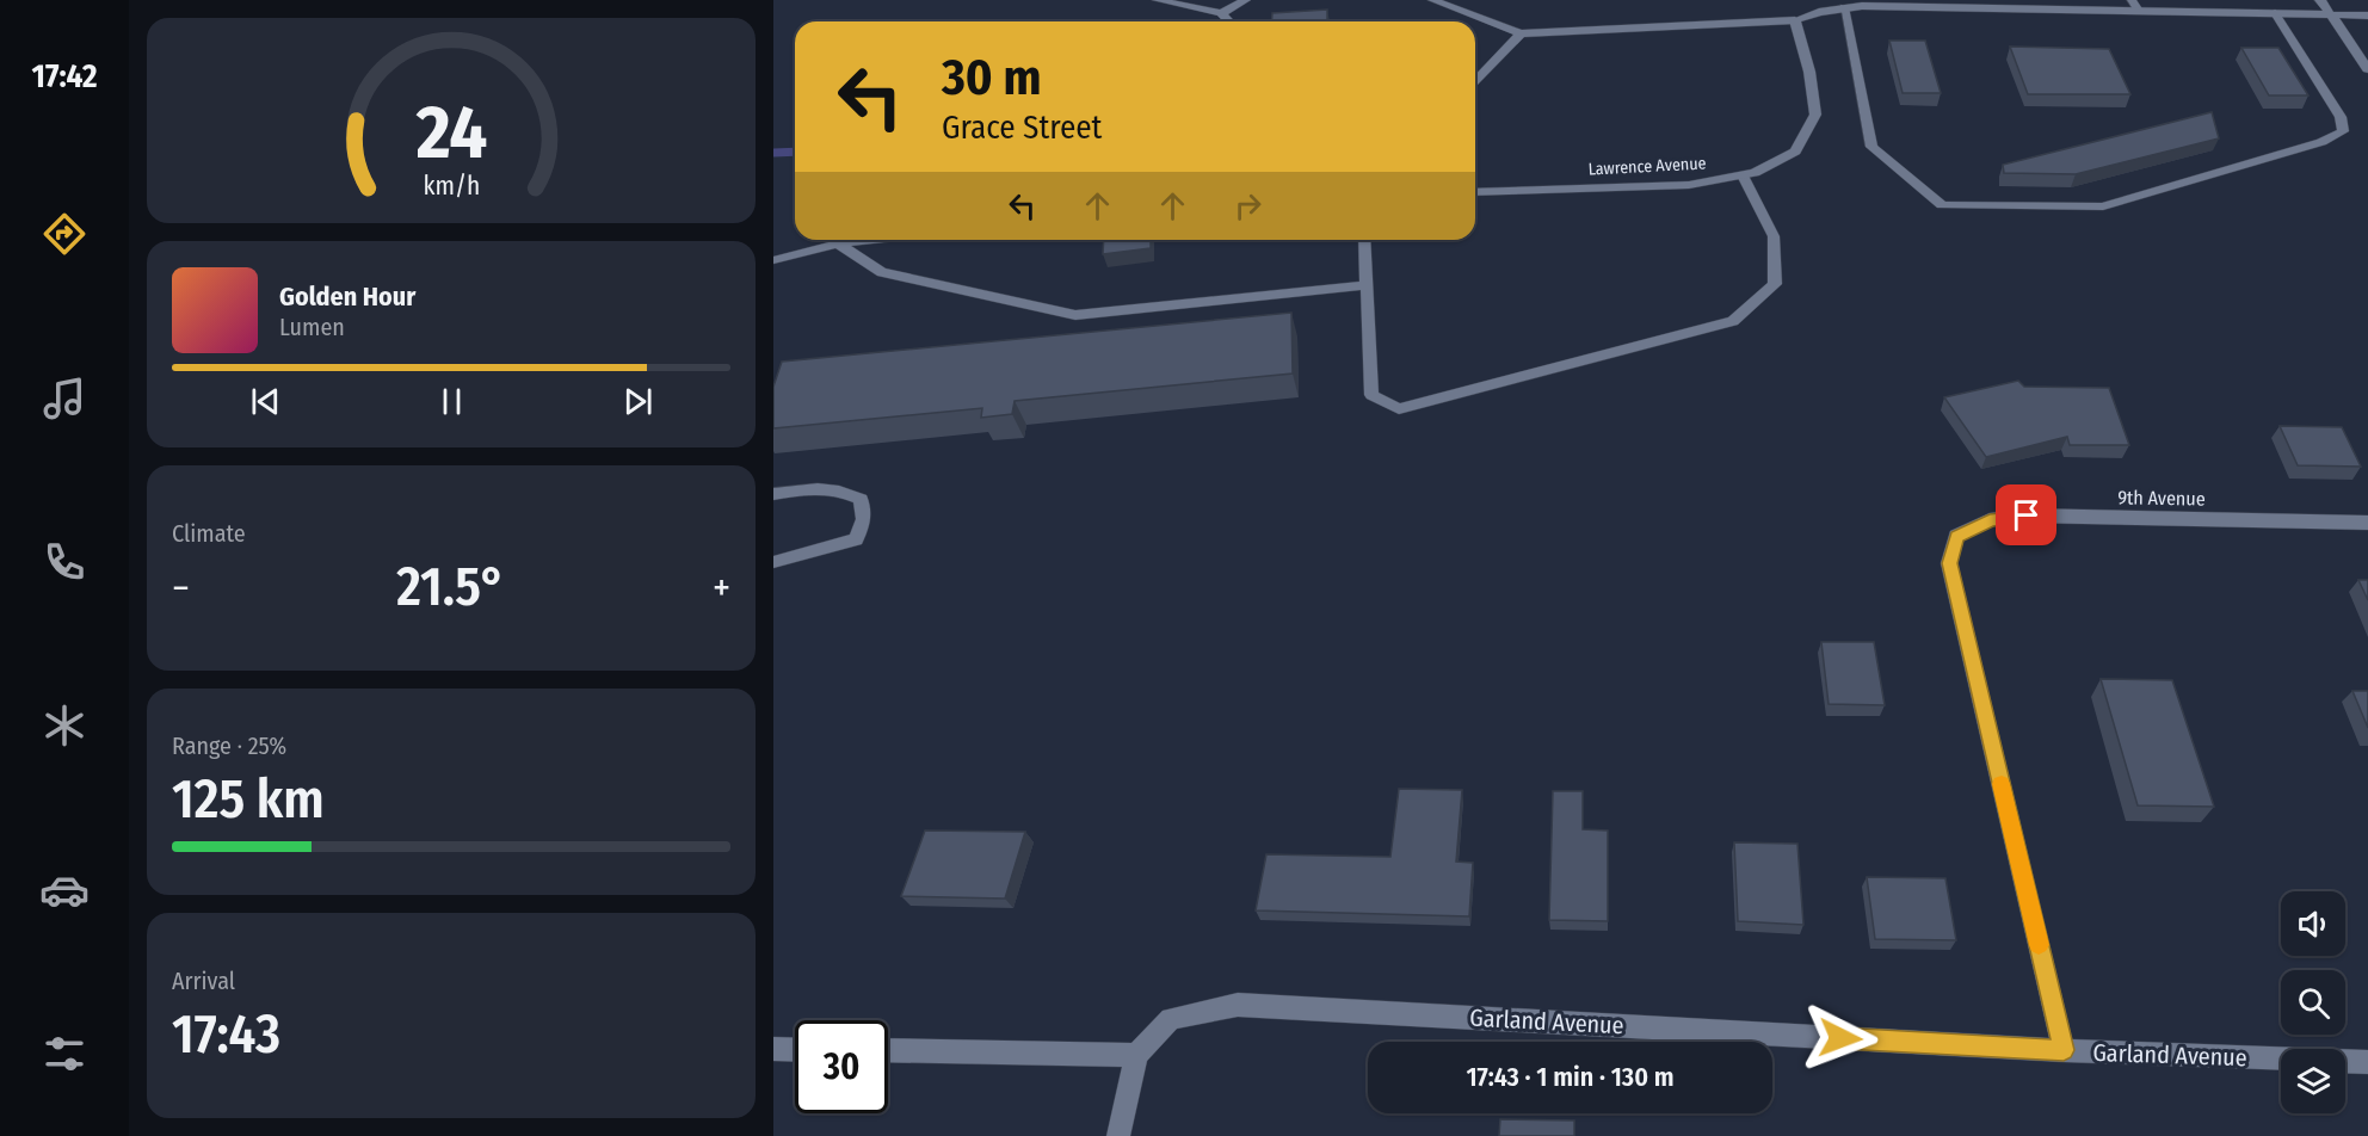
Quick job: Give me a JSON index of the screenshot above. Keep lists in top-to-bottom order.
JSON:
{
  "streets": {
    "street": ["Lawrence Avenue", "9th Avenue", "Garland Avenue"]
  },
  "crossings": [
    ["9th Avenue", "Garland Avenue"]
  ],
  "page": {
    "tabs": "17:42",
    "turn": ["30 m", "Grace Street"],
    "song": ["Golden Hour", "Lumen"],
    "tile": [
      "Climate",
      ["Range · 25%", "125 km"],
      ["Arrival", "17:43"]
    ],
    "heat": ["−", "21.5°", "+"],
    "limit": "30",
    "trip": "17:43 · 1 min · 130 m",
    "gauge": ["24", "km/h"]
  }
}
